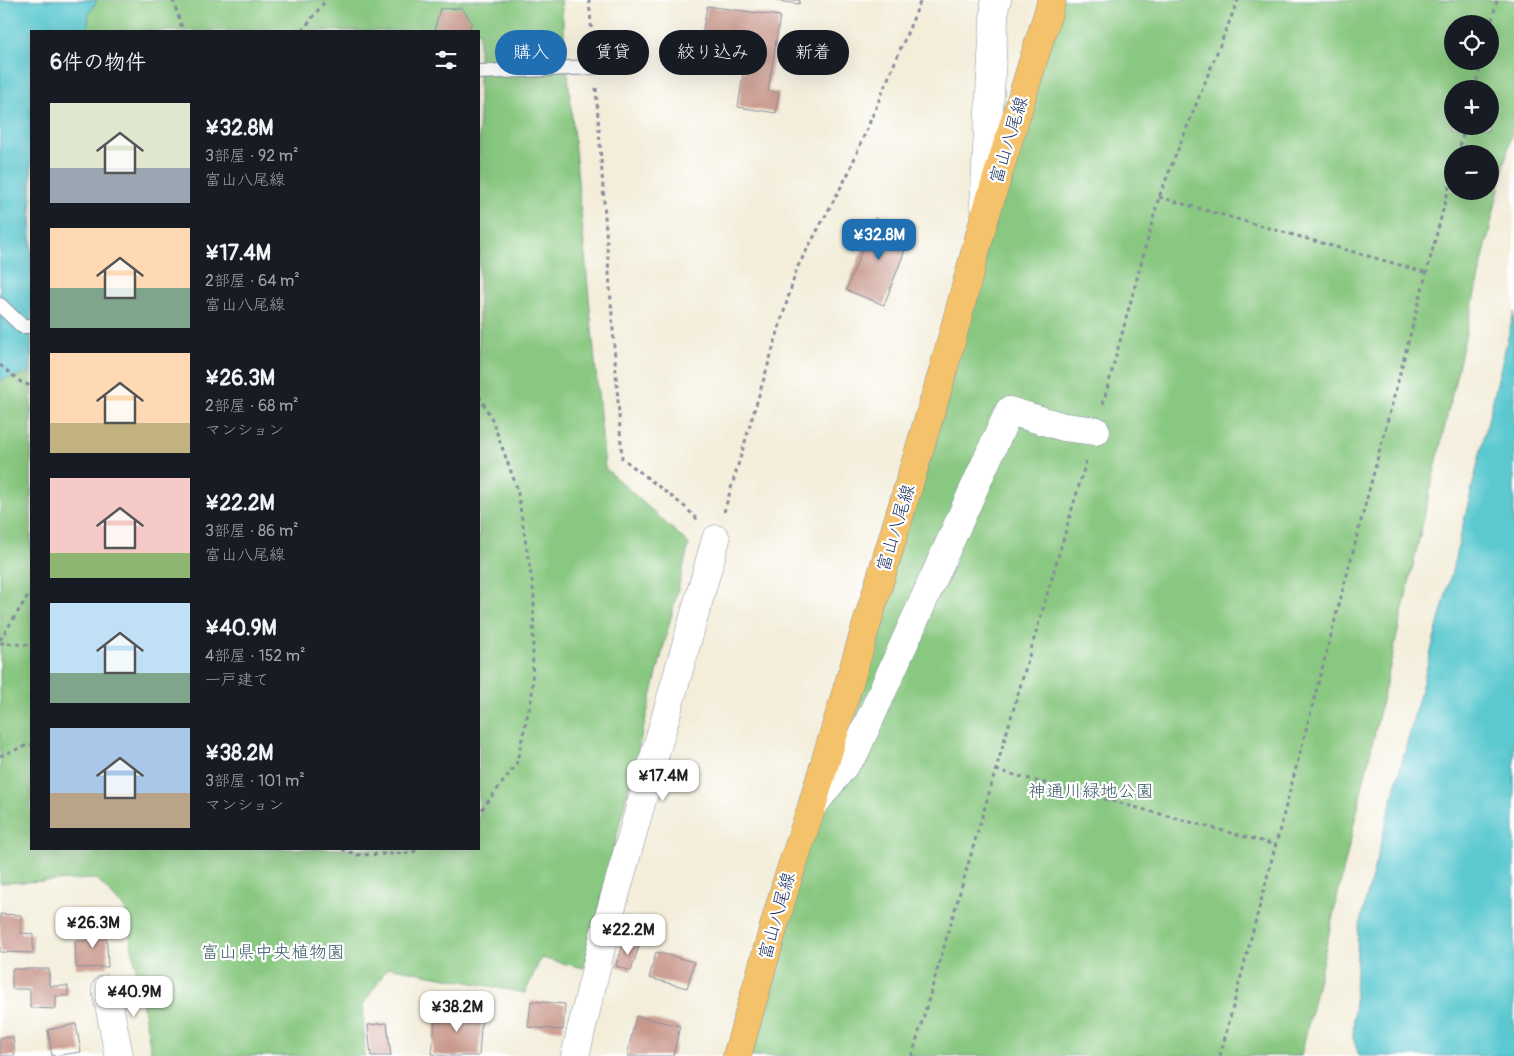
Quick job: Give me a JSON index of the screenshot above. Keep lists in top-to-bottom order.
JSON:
{
  "streets": {
    "main road": ["富山八尾線"]
  },
  "parks": ["神通川緑地公園", "富山県中央植物園"],
  "page": {
    "map_buttons": ["+", "−"],
    "chip": [
      "購入",
      "賃貸",
      "絞り込み",
      "新着"
    ],
    "heading": "6件の物件",
    "list": [
      {
        "name": "¥32.8M",
        "note": "3部屋 · 92 m² · 富山八尾線"
      },
      {
        "name": "¥17.4M",
        "note": "2部屋 · 64 m² · 富山八尾線"
      },
      {
        "name": "¥26.3M",
        "note": "2部屋 · 68 m² · マンション"
      },
      {
        "name": "¥22.2M",
        "note": "3部屋 · 86 m² · 富山八尾線"
      },
      {
        "name": "¥40.9M",
        "note": "4部屋 · 152 m² · 一戸建て"
      },
      {
        "name": "¥38.2M",
        "note": "3部屋 · 101 m² · マンション"
      }
    ],
    "price": [
      "¥32.8M",
      "¥17.4M",
      "¥26.3M",
      "¥22.2M",
      "¥40.9M",
      "¥38.2M"
    ]
  }
}
